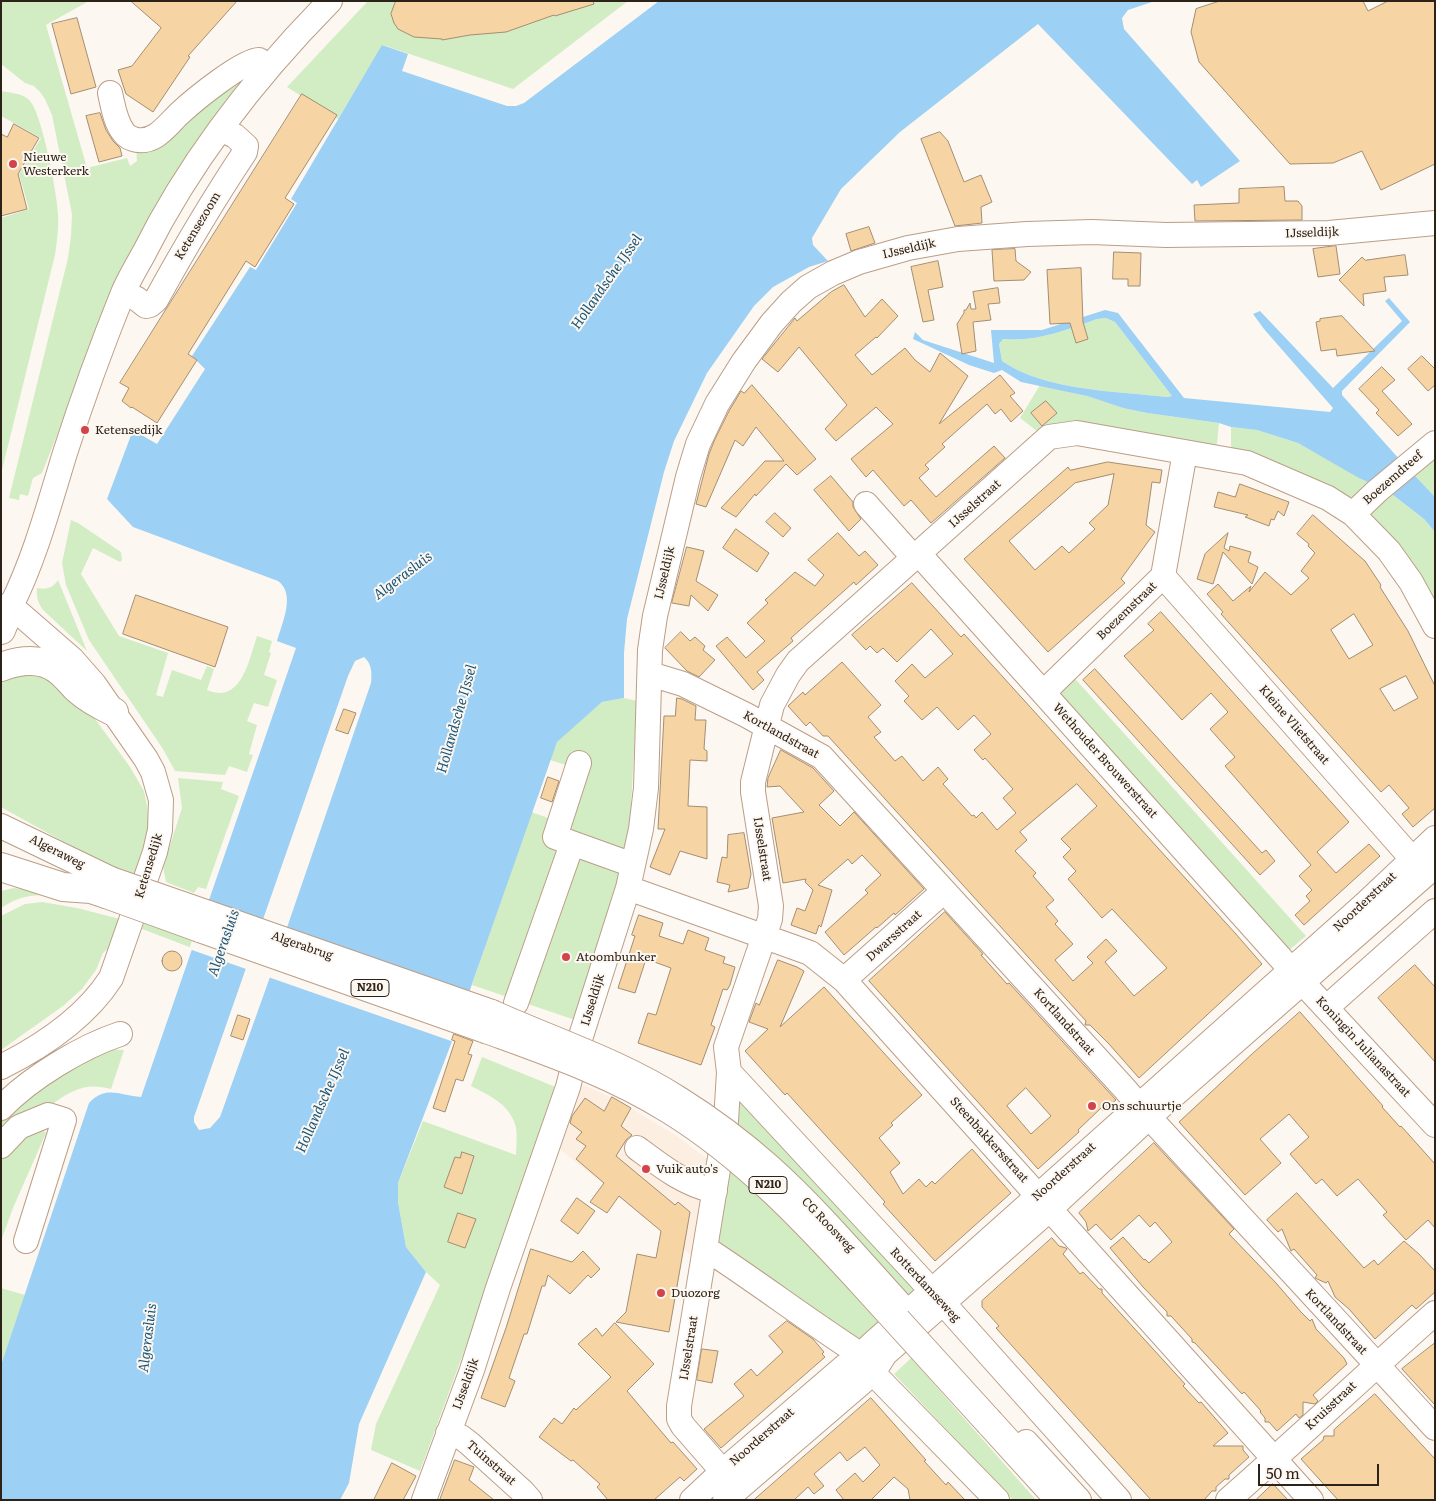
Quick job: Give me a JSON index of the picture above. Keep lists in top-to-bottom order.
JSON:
{
  "streets": {
    "main road": [
      "Algeraweg",
      "Algerabrug",
      "N210",
      "CG Roosweg"
    ],
    "street": [
      "Ketensezoom",
      "IJsseldijk",
      "Boezemdreef",
      "IJsselstraat",
      "Boezemstraat",
      "Kleine Vlietstraat",
      "Kortlandstraat",
      "Wethouder Brouwerstraat",
      "Ketensedijk",
      "Noorderstraat",
      "Dwarsstraat",
      "Koningin Julianastraat",
      "Steenbakkersstraat",
      "Rotterdamseweg",
      "Kruisstraat",
      "Tuinstraat"
    ]
  },
  "crossings": [
    ["Ketensezoom", "Ketensedijk"],
    ["IJsseldijk", "Kortlandstraat"],
    ["IJsseldijk", "Steenbakkersstraat"],
    ["IJsseldijk", "Tuinstraat"],
    ["Boezemdreef", "IJsselstraat"],
    ["IJsselstraat", "Boezemstraat"],
    ["IJsselstraat", "Kortlandstraat"],
    ["IJsselstraat", "Wethouder Brouwerstraat"],
    ["IJsselstraat", "Noorderstraat"],
    ["IJsselstraat", "Steenbakkersstraat"],
    ["IJsselstraat", "Rotterdamseweg"],
    ["Boezemstraat", "Kleine Vlietstraat"],
    ["Boezemstraat", "Wethouder Brouwerstraat"],
    ["Kleine Vlietstraat", "Noorderstraat"],
    ["Kortlandstraat", "Noorderstraat"],
    ["Kortlandstraat", "Dwarsstraat"],
    ["Kortlandstraat", "Kruisstraat"],
    ["Wethouder Brouwerstraat", "Noorderstraat"],
    ["Wethouder Brouwerstraat", "Koningin Julianastraat"],
    ["Algeraweg", "Algerabrug"],
    ["Noorderstraat", "Koningin Julianastraat"],
    ["Noorderstraat", "Steenbakkersstraat"],
    ["Noorderstraat", "Rotterdamseweg"],
    ["Dwarsstraat", "Steenbakkersstraat"],
    ["Algerabrug", "CG Roosweg"],
    ["Steenbakkersstraat", "Kruisstraat"]
  ],
  "water": ["Hollandsche IJssel", "Algerasluis"],
  "places": [
    "Nieuwe Westerkerk",
    "Ketensedijk",
    "Atoombunker",
    "Ons schuurtje",
    "Vuik auto's",
    "Duozorg"
  ],
  "scale_bar": "50 m"
}
